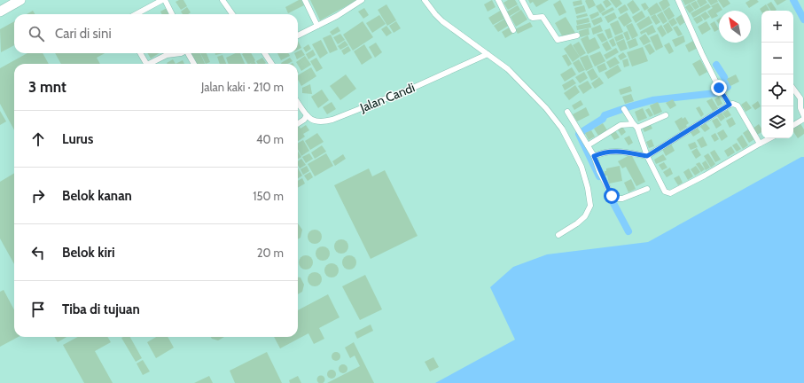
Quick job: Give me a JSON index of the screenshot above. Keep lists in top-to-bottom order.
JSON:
{
  "streets": {
    "street": ["Jalan Candi"]
  },
  "north": "top left",
  "page": {
    "map_buttons": ["+", "−"],
    "search": "Cari di sini",
    "heading": ["3 mnt", "Jalan kaki · 210 m"],
    "list": [
      ["Lurus", "40 m"],
      ["Belok kanan", "150 m"],
      ["Belok kiri", "20 m"],
      "Tiba di tujuan"
    ]
  }
}
